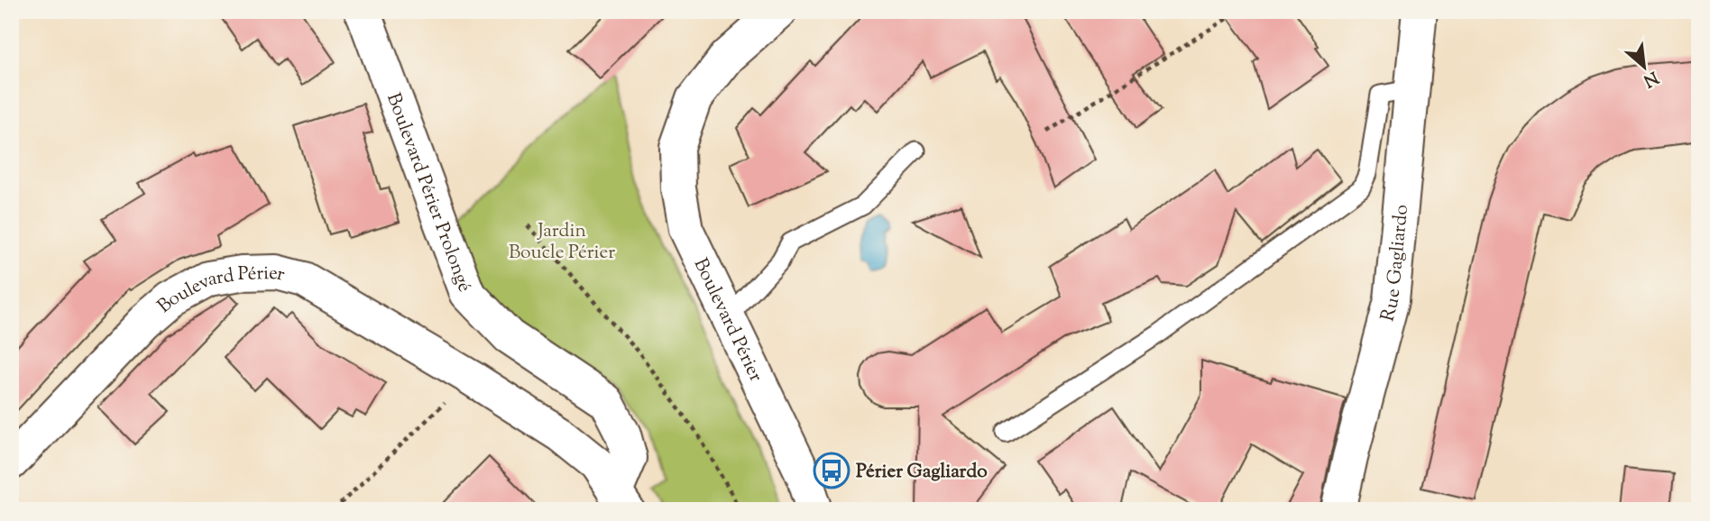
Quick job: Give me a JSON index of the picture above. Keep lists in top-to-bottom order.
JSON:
{
  "streets": {
    "street": ["Boulevard Périer Prolongé", "Rue Gagliardo", "Boulevard Périer"]
  },
  "crossings": [
    ["Boulevard Périer Prolongé", "Boulevard Périer"]
  ],
  "parks": ["Jardin Boucle Périer"],
  "places": {
    "bus stop": ["Périer Gagliardo"]
  },
  "north": "bottom right"
}
